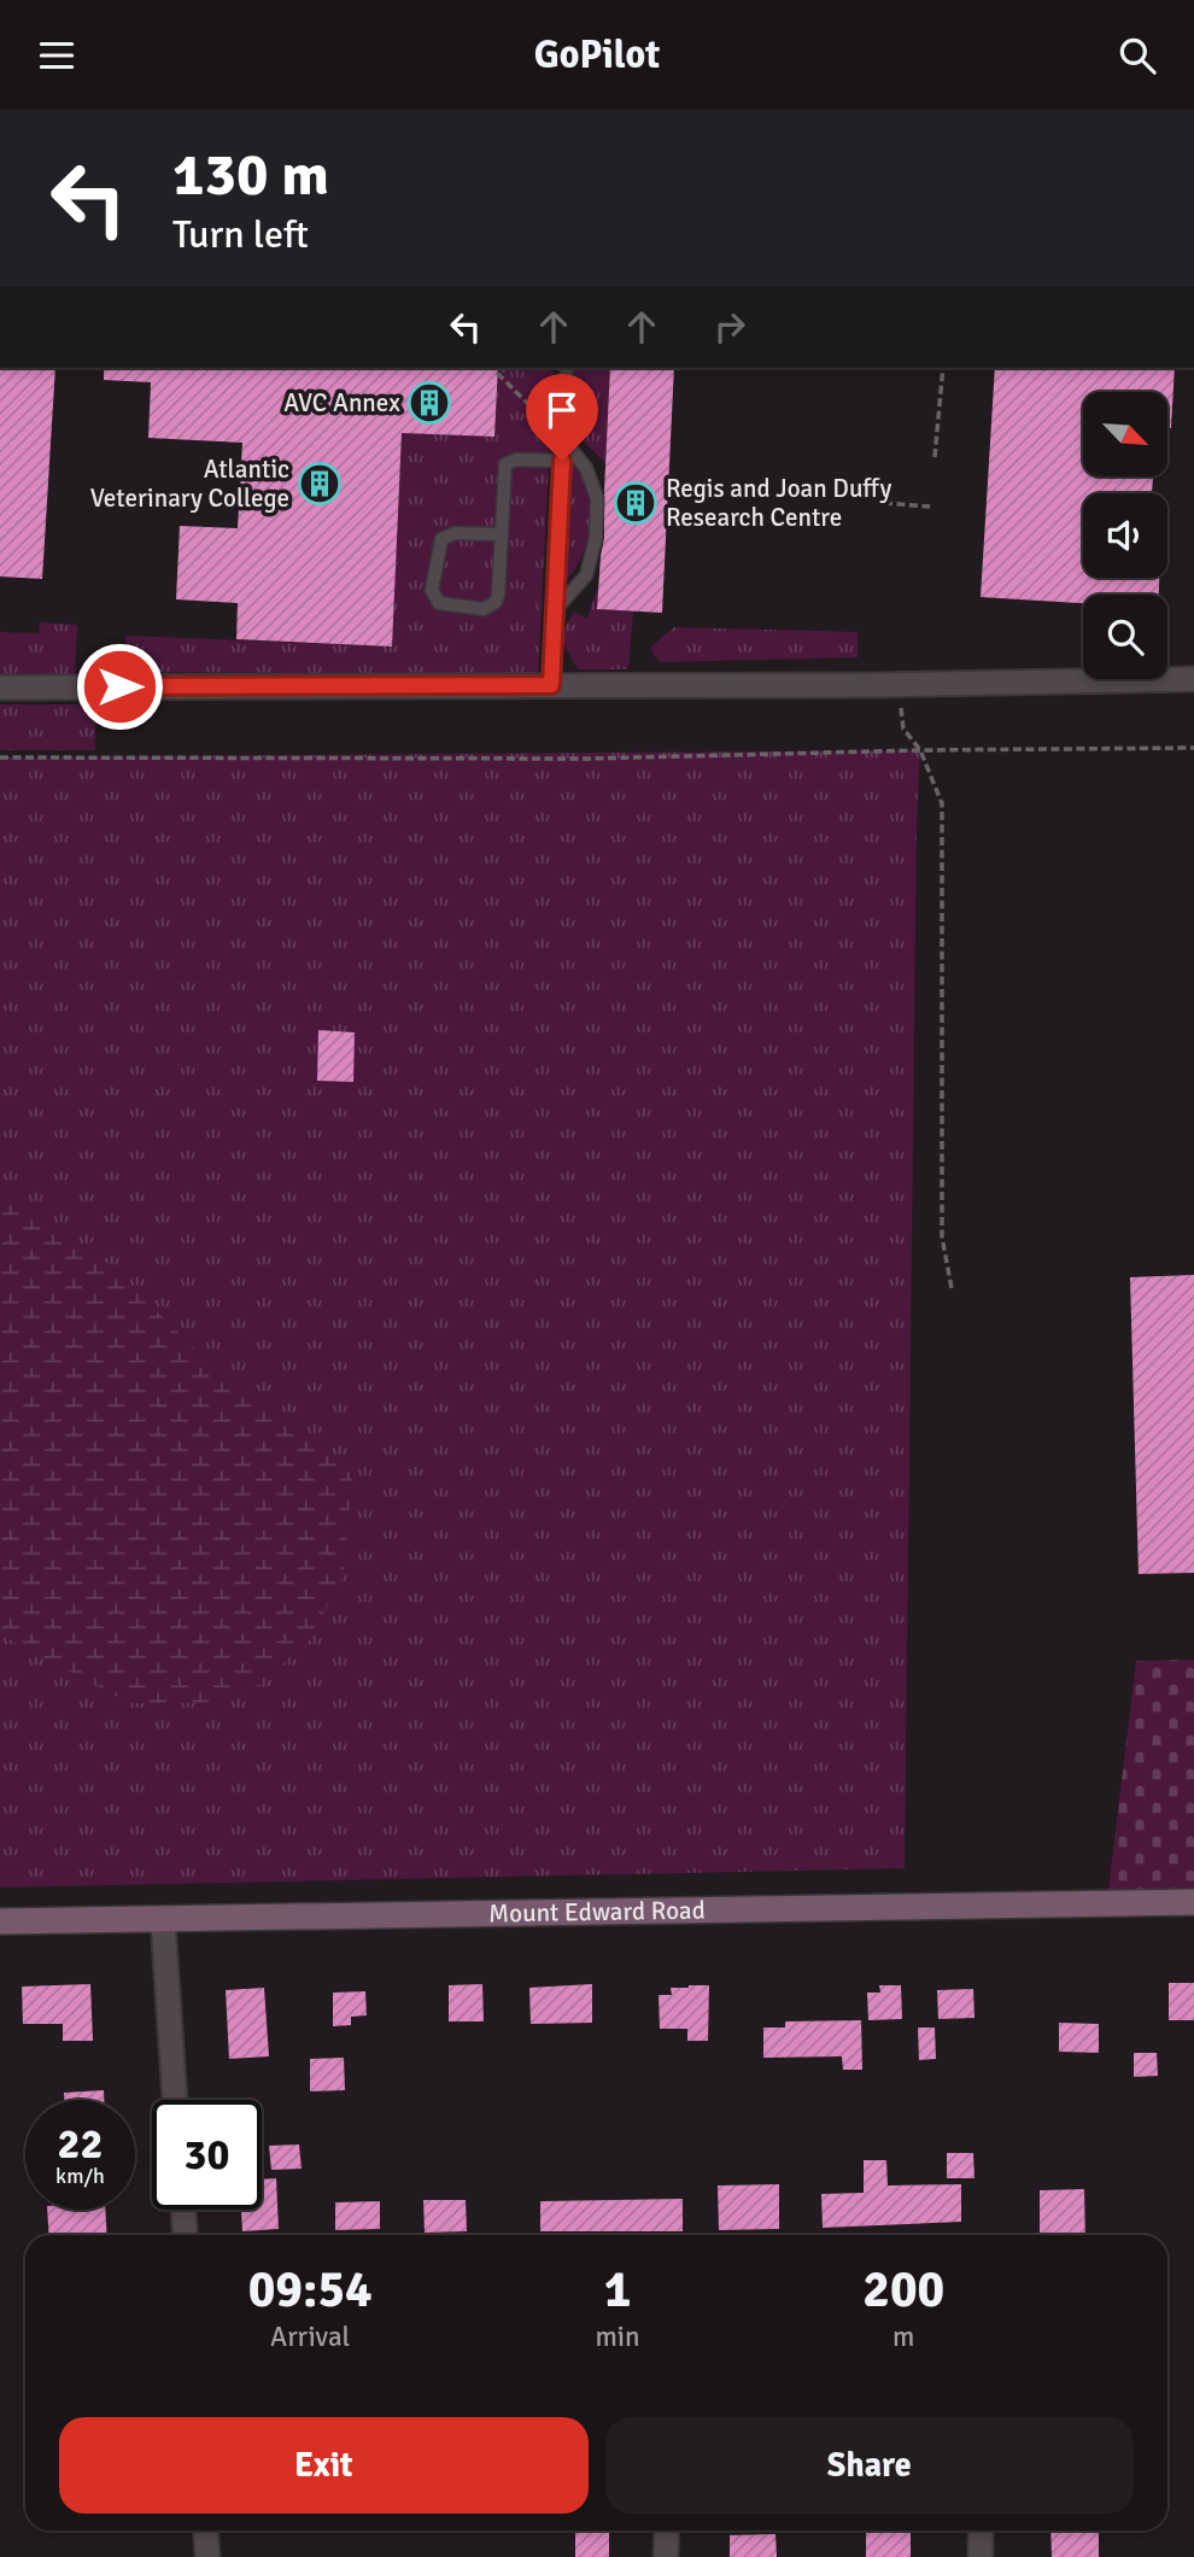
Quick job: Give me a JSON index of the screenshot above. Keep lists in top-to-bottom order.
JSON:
{
  "streets": {
    "street": ["Mount Edward Road"]
  },
  "places": {
    "building": ["AVC Annex", "Atlantic Veterinary College", "Regis and Joan Duffy Research Centre"]
  },
  "north": "bottom right",
  "page": {
    "header": "GoPilot",
    "turn": ["130 m", "Turn left"],
    "speed": "22 km/h",
    "limit": "30",
    "eta": [
      "09:54",
      "Arrival",
      "1",
      "min",
      "200",
      "m"
    ],
    "buttons": ["Exit", "Share"]
  }
}
